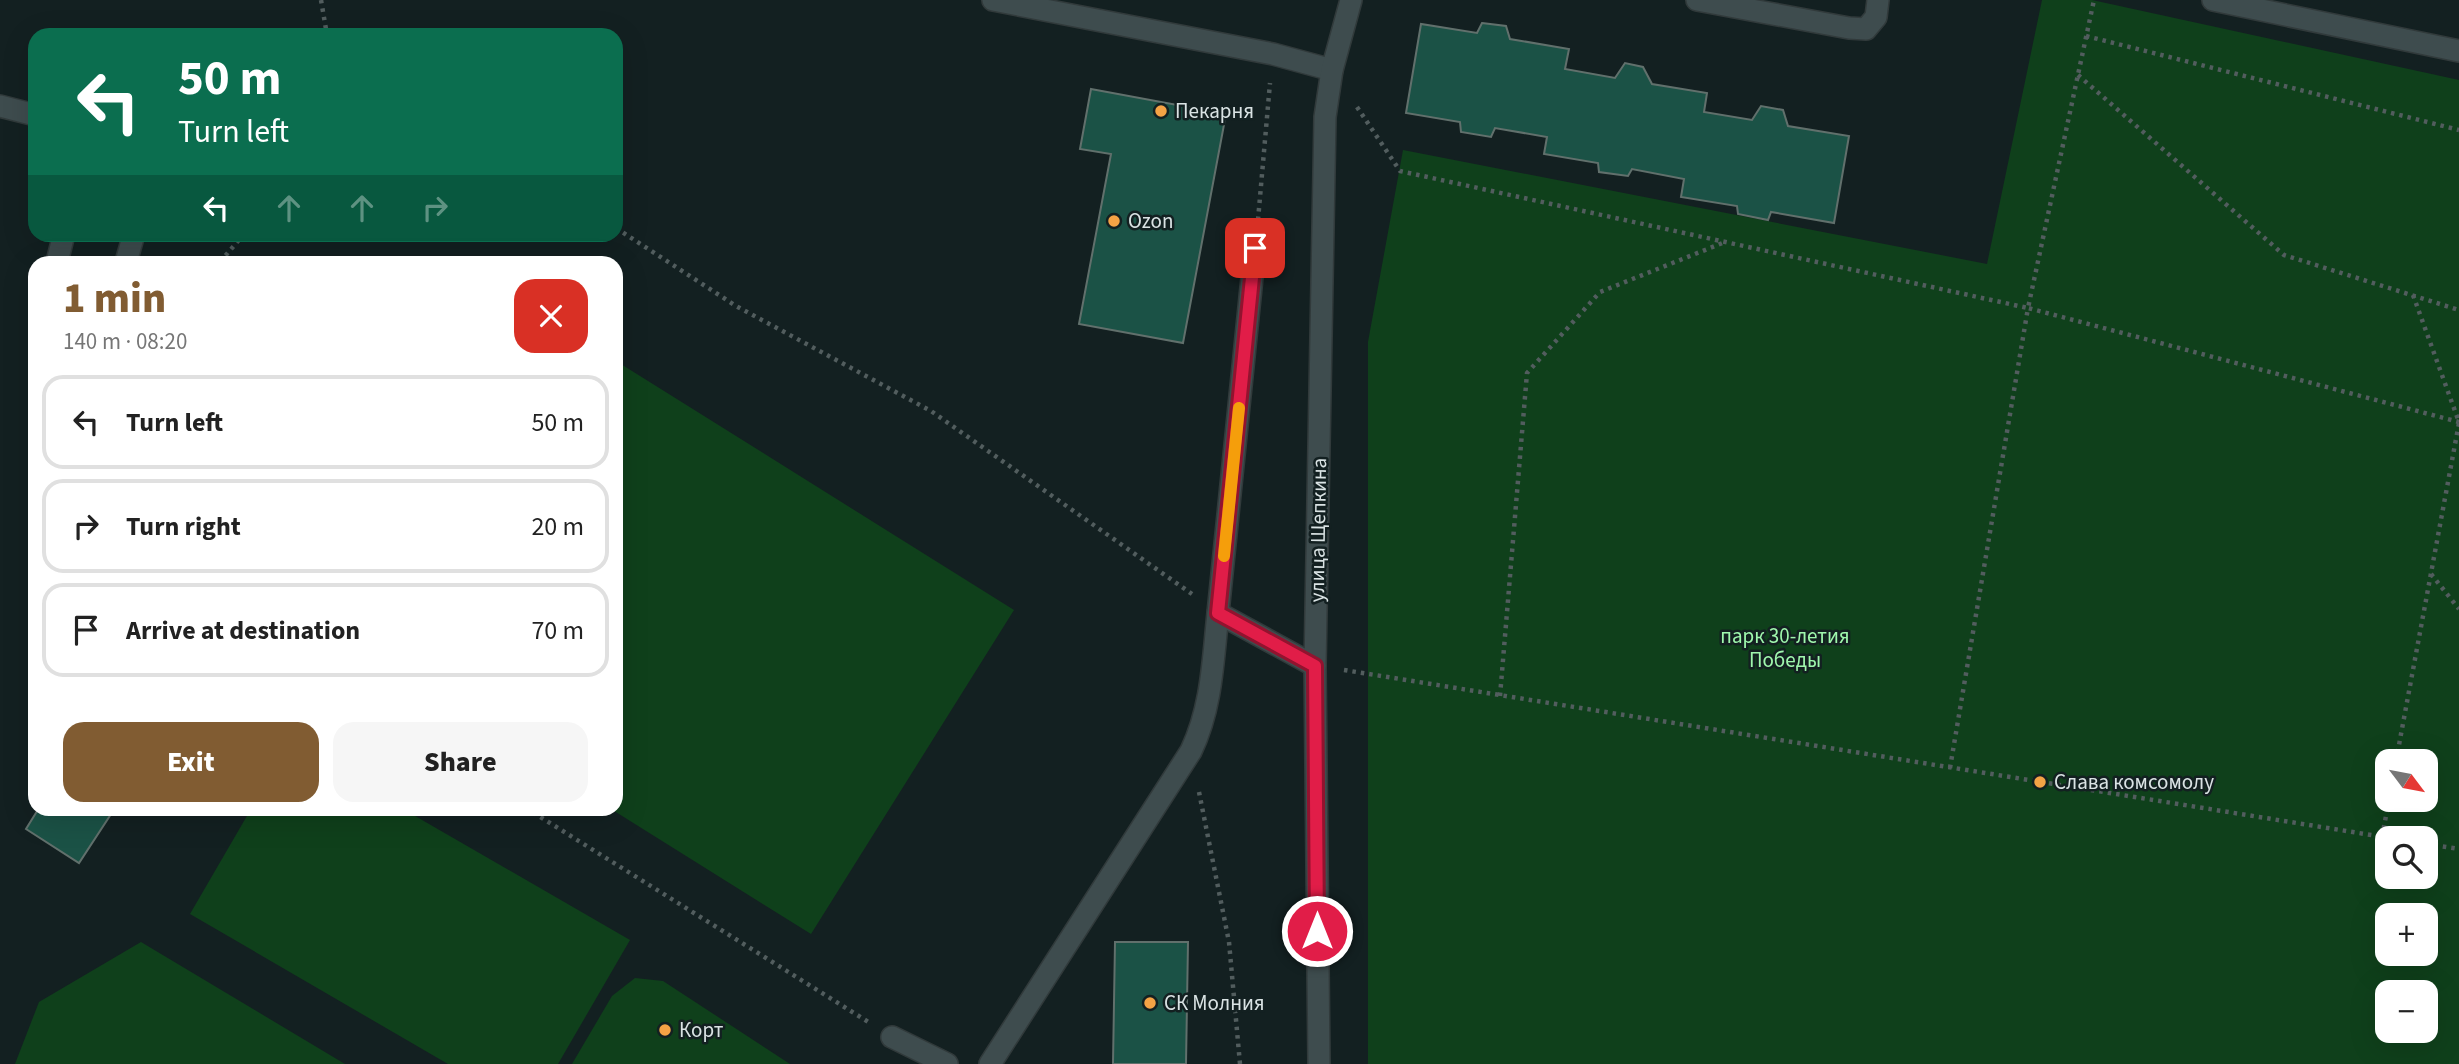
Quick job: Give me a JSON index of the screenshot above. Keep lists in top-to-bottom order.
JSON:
{
  "streets": {
    "street": ["улица Щепкина"]
  },
  "parks": ["парк 30-летия Победы"],
  "places": [
    "Пекарня",
    "Ozon",
    "Слава комсомолу",
    "СК Молния",
    "Корт"
  ],
  "north": "bottom right",
  "page": {
    "turn": ["50 m", "Turn left"],
    "heading": ["1 min", "140 m · 08:20"],
    "list": [
      {
        "name": "Turn left",
        "value": "50 m"
      },
      {
        "name": "Turn right",
        "value": "20 m"
      },
      {
        "name": "Arrive at destination",
        "value": "70 m"
      }
    ],
    "buttons": ["Exit", "Share"],
    "map_buttons": ["+", "−"]
  }
}
